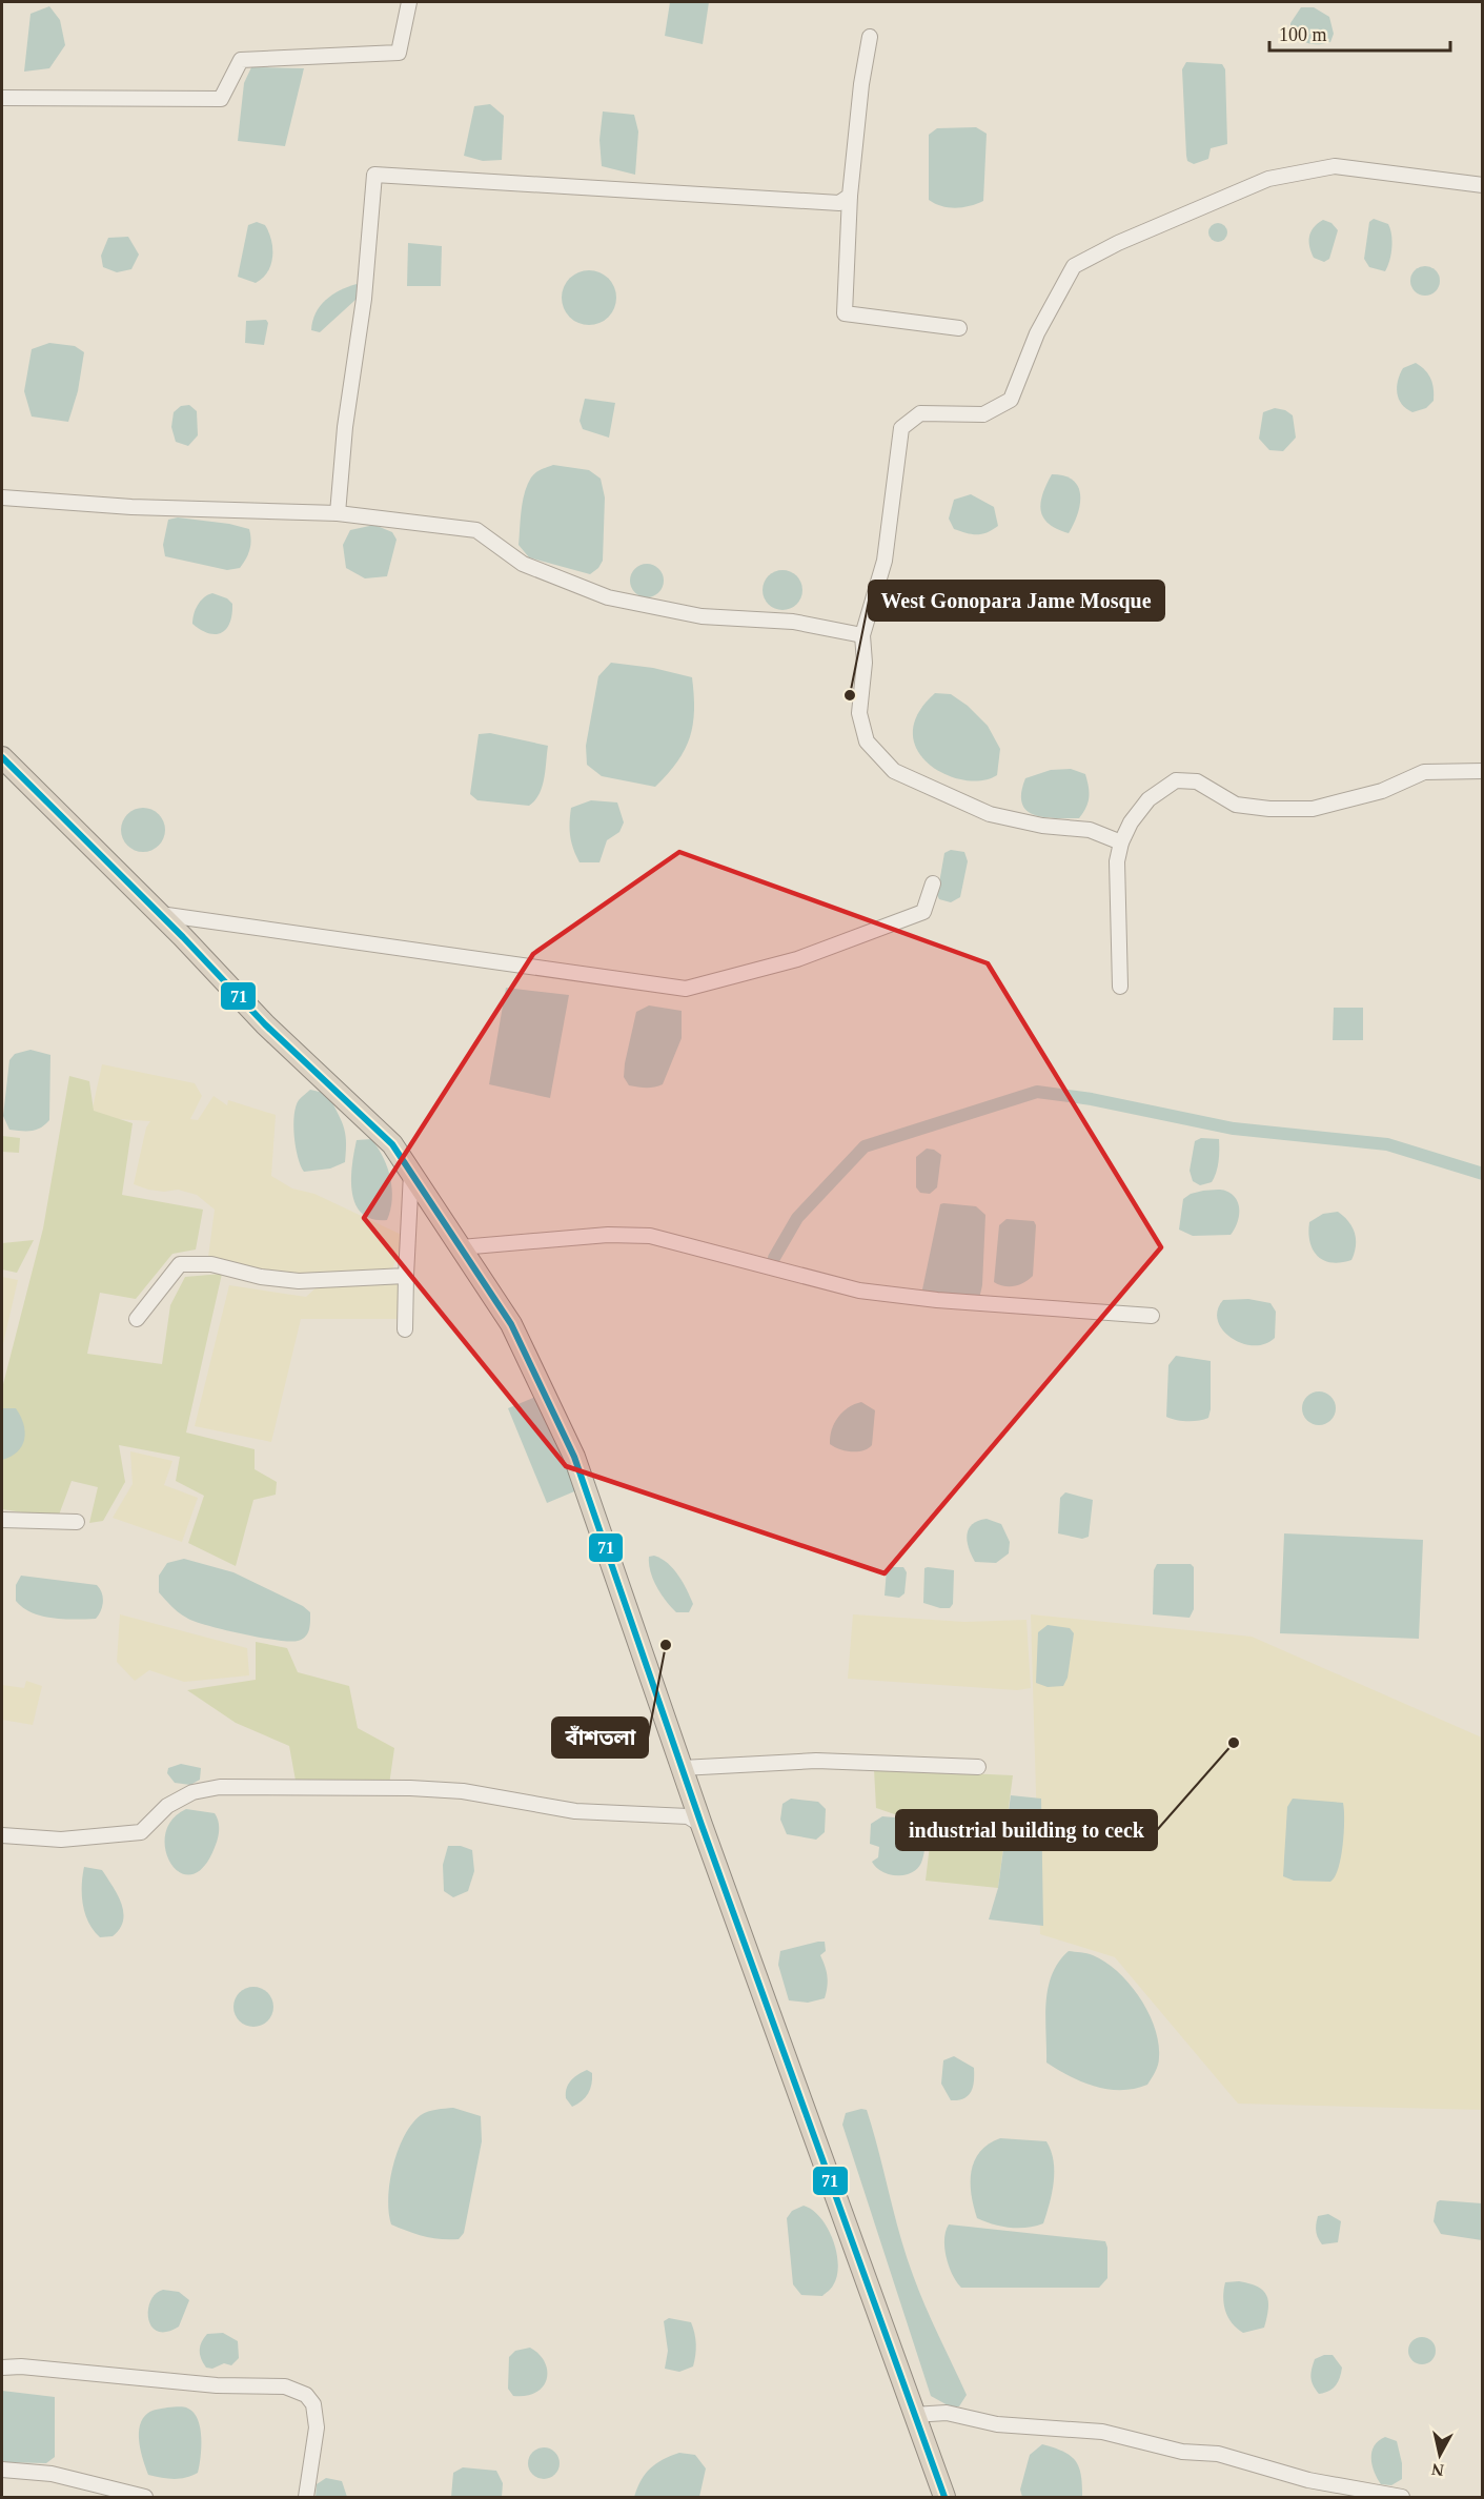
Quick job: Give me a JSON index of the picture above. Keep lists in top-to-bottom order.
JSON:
{
  "places": ["West Gonopara Jame Mosque", "বাঁশতলা", "industrial building to ceck"],
  "lines": ["transit line 71"],
  "scale_bar": "100 m",
  "north": "bottom"
}
